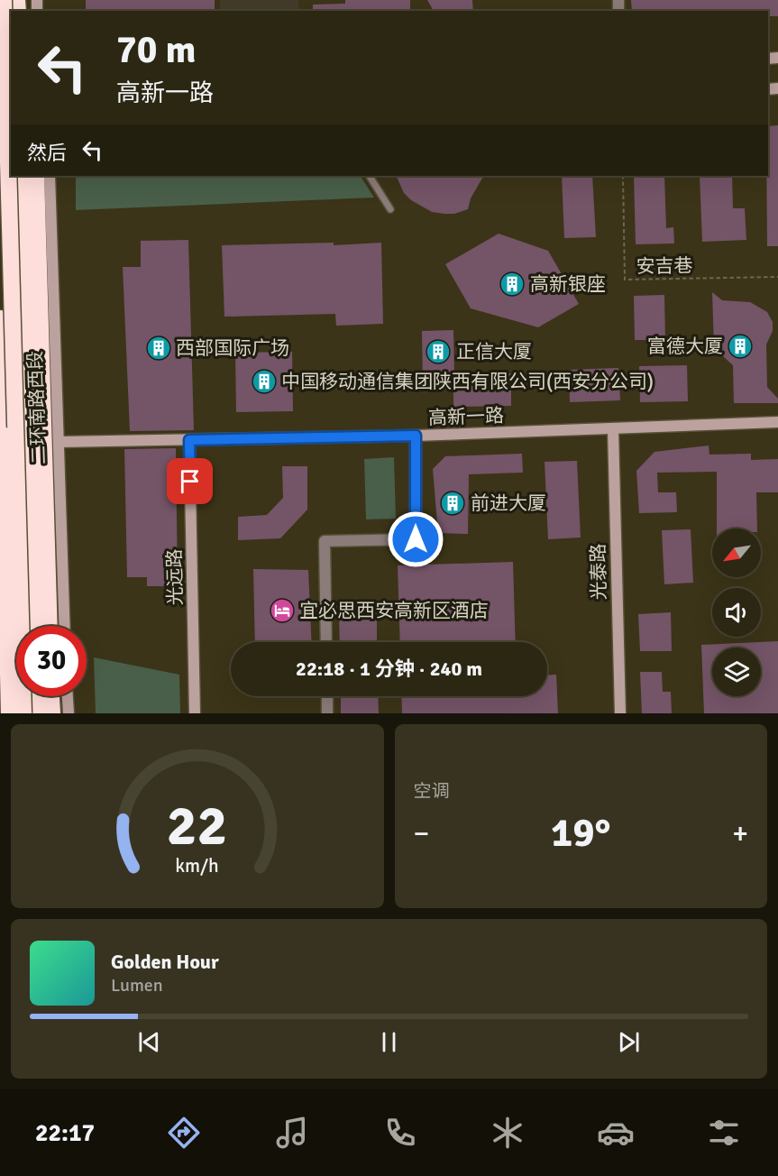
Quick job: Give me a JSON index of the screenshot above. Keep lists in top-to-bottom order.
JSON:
{
  "streets": {
    "highway": ["二环南路西段"],
    "street": ["高新一路", "光泰路", "光远路"],
    "path": ["安吉巷"]
  },
  "crossings": [
    ["二环南路西段", "高新一路"],
    ["高新一路", "光泰路"],
    ["高新一路", "光远路"]
  ],
  "places": {
    "building": [
      "高新银座",
      "富德大厦",
      "西部国际广场",
      "正信大厦",
      "中国移动通信集团陕西有限公司(西安分公司)",
      "前进大厦"
    ],
    "hotel": ["宜必思西安高新区酒店"]
  },
  "north": "bottom left",
  "page": {
    "turn": ["70 m", "高新一路"],
    "then": "然后",
    "limit": "30",
    "trip": "22:18 · 1 分钟 · 240 m",
    "tile": "空调",
    "heat": ["−", "19°", "+"],
    "song": ["Golden Hour", "Lumen"],
    "tabs": "22:17",
    "gauge": ["22", "km/h"]
  }
}
